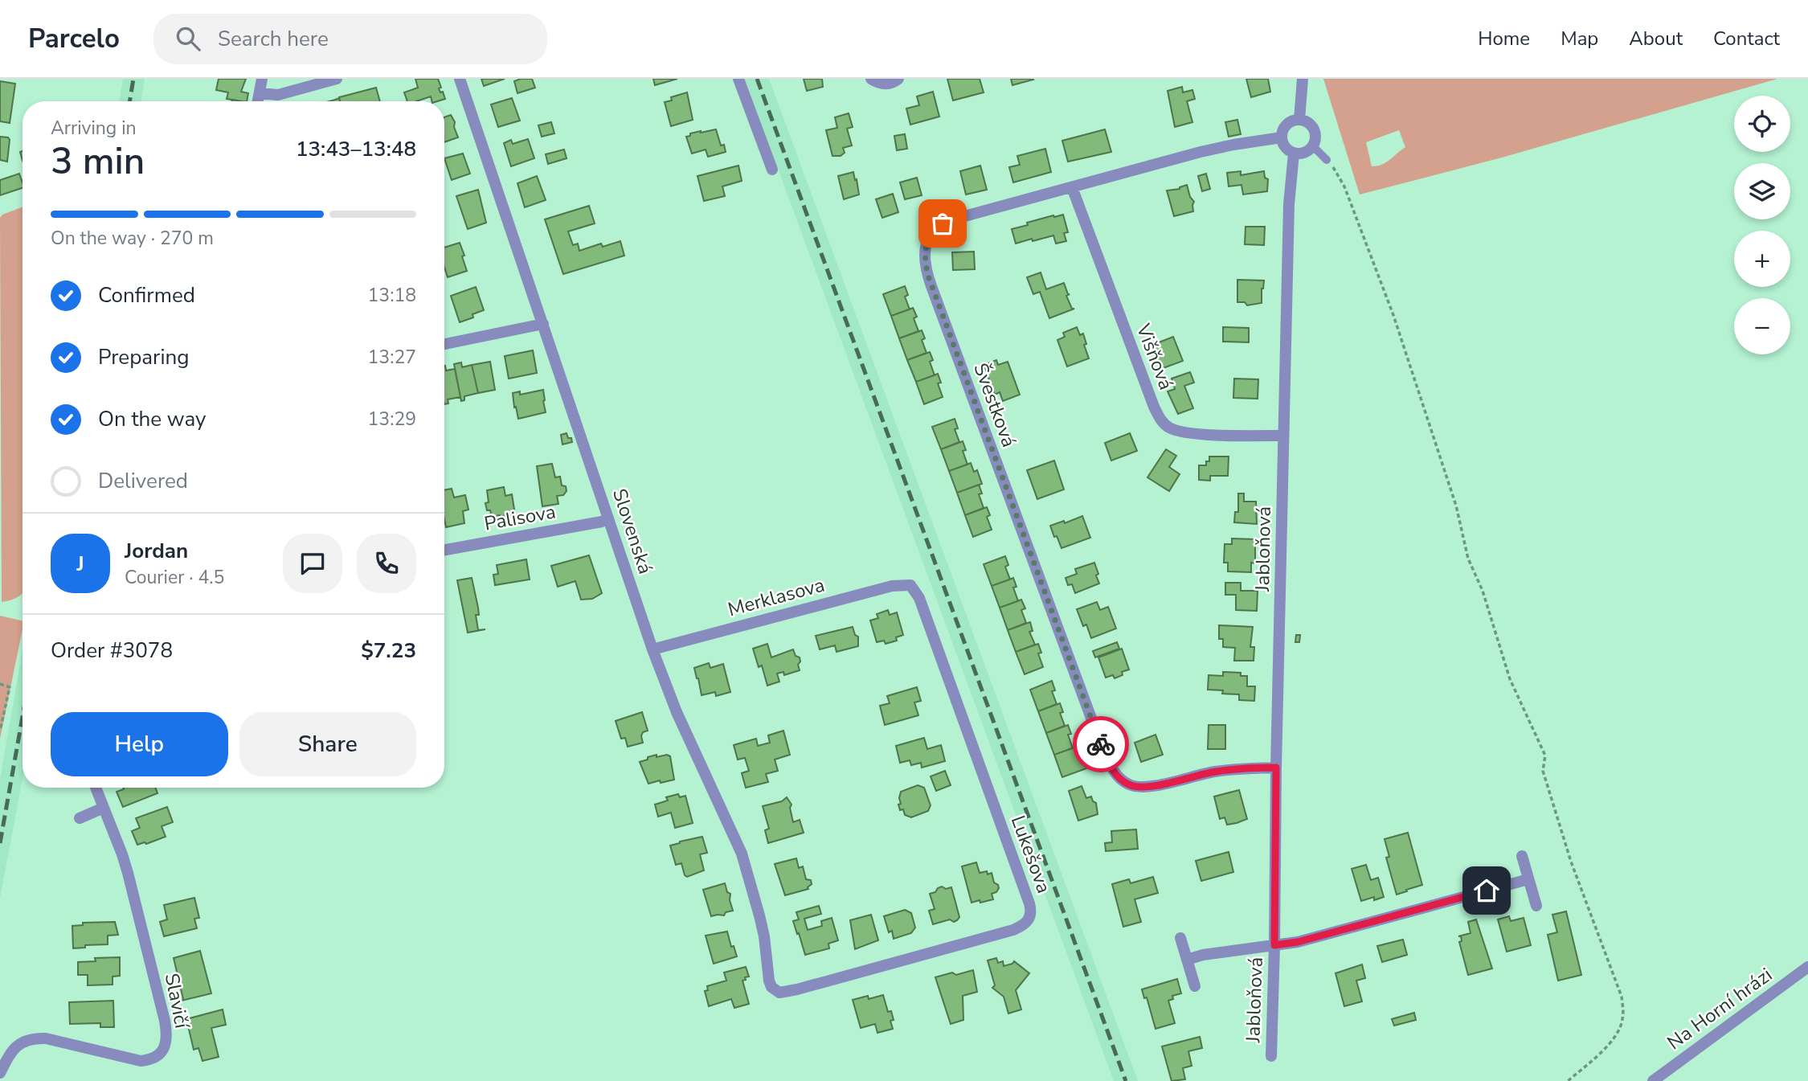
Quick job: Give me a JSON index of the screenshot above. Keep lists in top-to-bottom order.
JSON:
{
  "streets": {
    "street": [
      "Višňová",
      "Švestková",
      "Palisova",
      "Slovenská",
      "Jabloňová",
      "Merklasova",
      "Lukešova",
      "Slavičí",
      "Na Horní hrázi"
    ]
  },
  "crossings": [
    ["Višňová", "Švestková"],
    ["Višňová", "Jabloňová"],
    ["Švestková", "Jabloňová"],
    ["Palisova", "Slovenská"],
    ["Slovenská", "Merklasova"],
    ["Slovenská", "Lukešova"],
    ["Merklasova", "Lukešova"]
  ],
  "page": {
    "header": "Parcelo",
    "search": "Search here",
    "nav": [
      "Home",
      "Map",
      "About",
      "Contact"
    ],
    "map_buttons": ["+", "−"],
    "heading": ["3 min", "Arriving in", "13:43–13:48"],
    "panel": [
      "Jordan",
      "Courier · 4.5",
      "Order #3078",
      "$7.23"
    ],
    "bar": "On the way · 270 m",
    "list": [
      ["Confirmed", "13:18"],
      ["Preparing", "13:27"],
      ["On the way", "13:29"],
      "Delivered"
    ],
    "round": "J",
    "buttons": ["Help", "Share"]
  }
}
